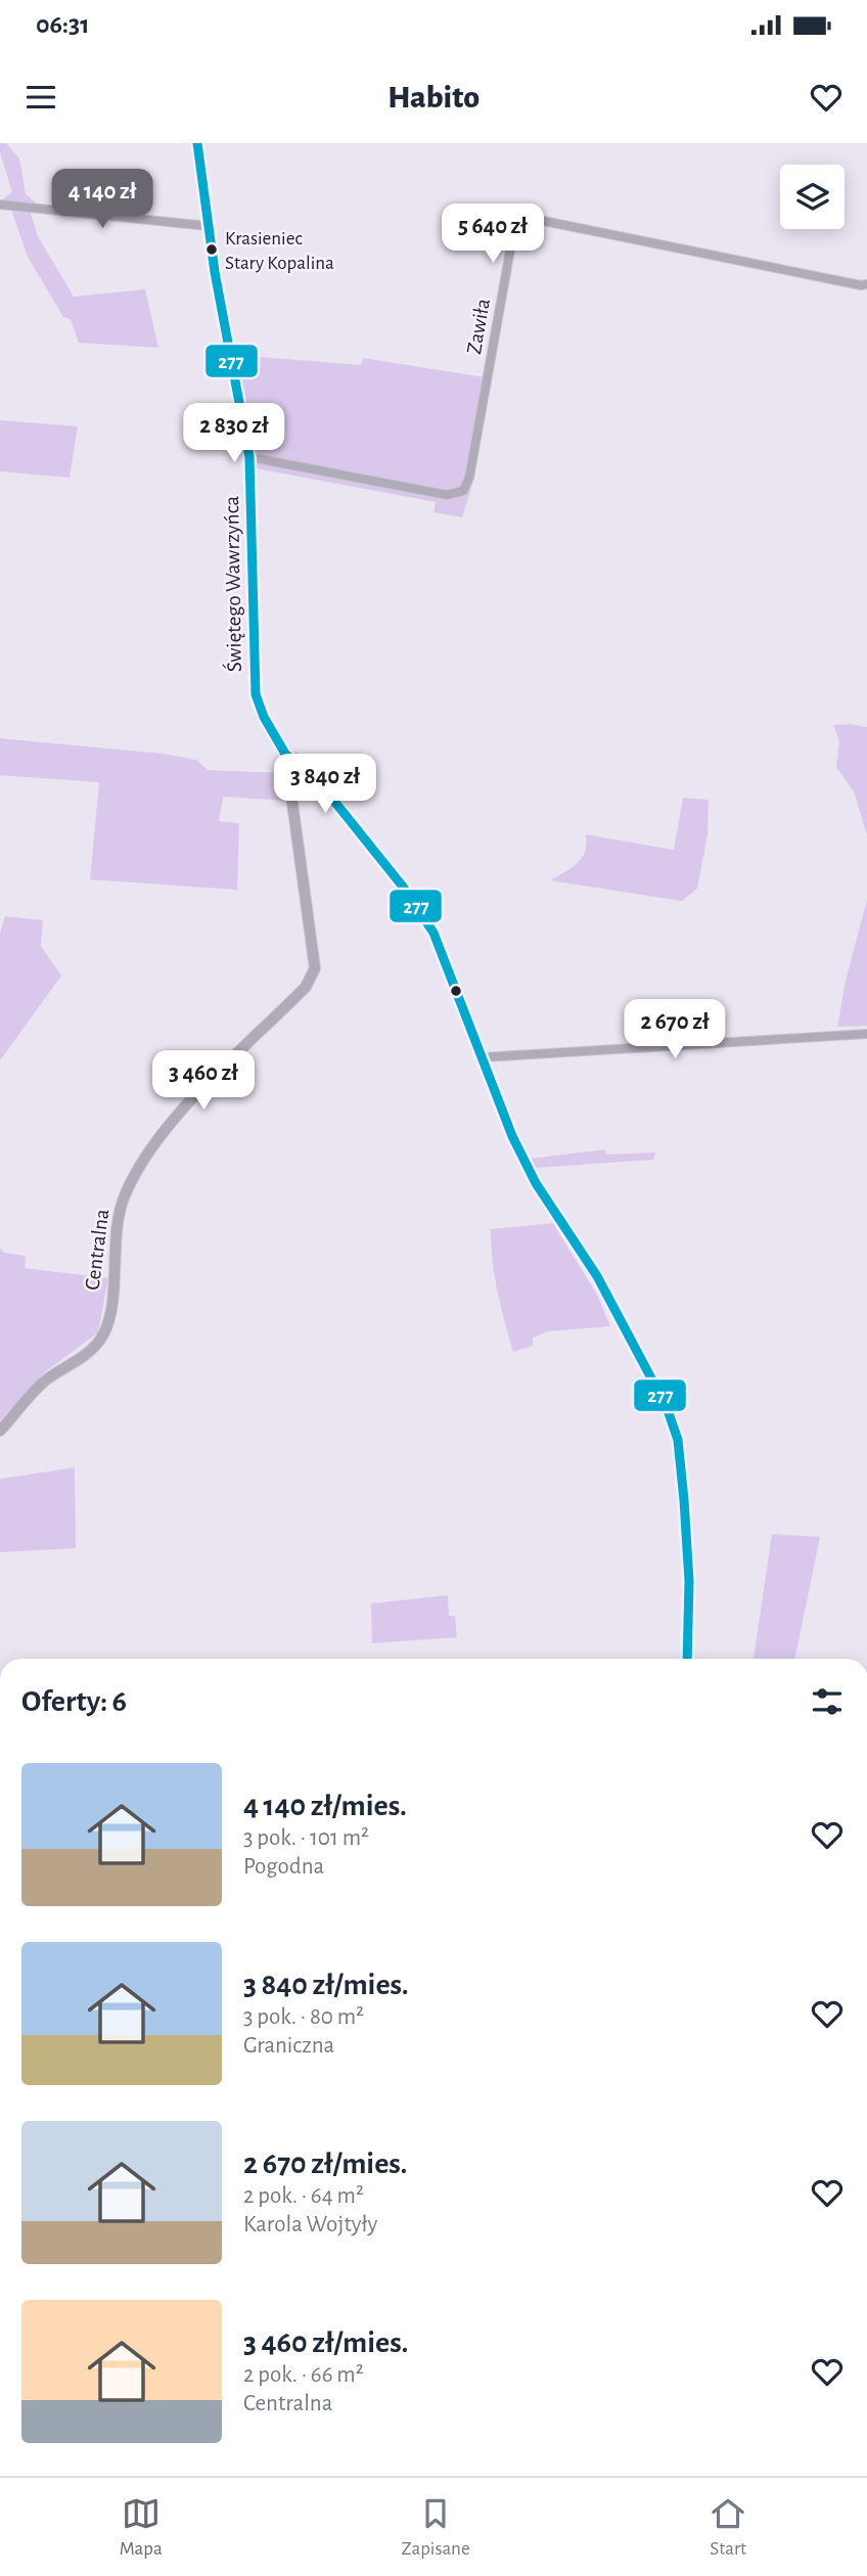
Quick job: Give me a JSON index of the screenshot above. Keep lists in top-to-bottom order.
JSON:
{
  "streets": {
    "street": ["Zawiła", "Świętego Wawrzyńca", "Centralna"]
  },
  "crossings": [
    ["Zawiła", "Świętego Wawrzyńca"],
    ["Świętego Wawrzyńca", "Centralna"]
  ],
  "places": ["Krasieniec Stary Kopalina"],
  "lines": ["transit line 277"],
  "page": {
    "status": "06:31",
    "header": "Habito",
    "price": [
      "4 140 zł",
      "5 640 zł",
      "2 830 zł",
      "3 840 zł",
      "2 670 zł",
      "3 460 zł"
    ],
    "heading": "Oferty: 6",
    "list": [
      {
        "name": "4 140 zł/mies.",
        "note": "3 pok. · 101 m² · Pogodna"
      },
      {
        "name": "3 840 zł/mies.",
        "note": "3 pok. · 80 m² · Graniczna"
      },
      {
        "name": "2 670 zł/mies.",
        "note": "2 pok. · 64 m² · Karola Wojtyły"
      },
      {
        "name": "3 460 zł/mies.",
        "note": "2 pok. · 66 m² · Centralna"
      }
    ],
    "tabs": ["Mapa", "Zapisane", "Start"]
  }
}
